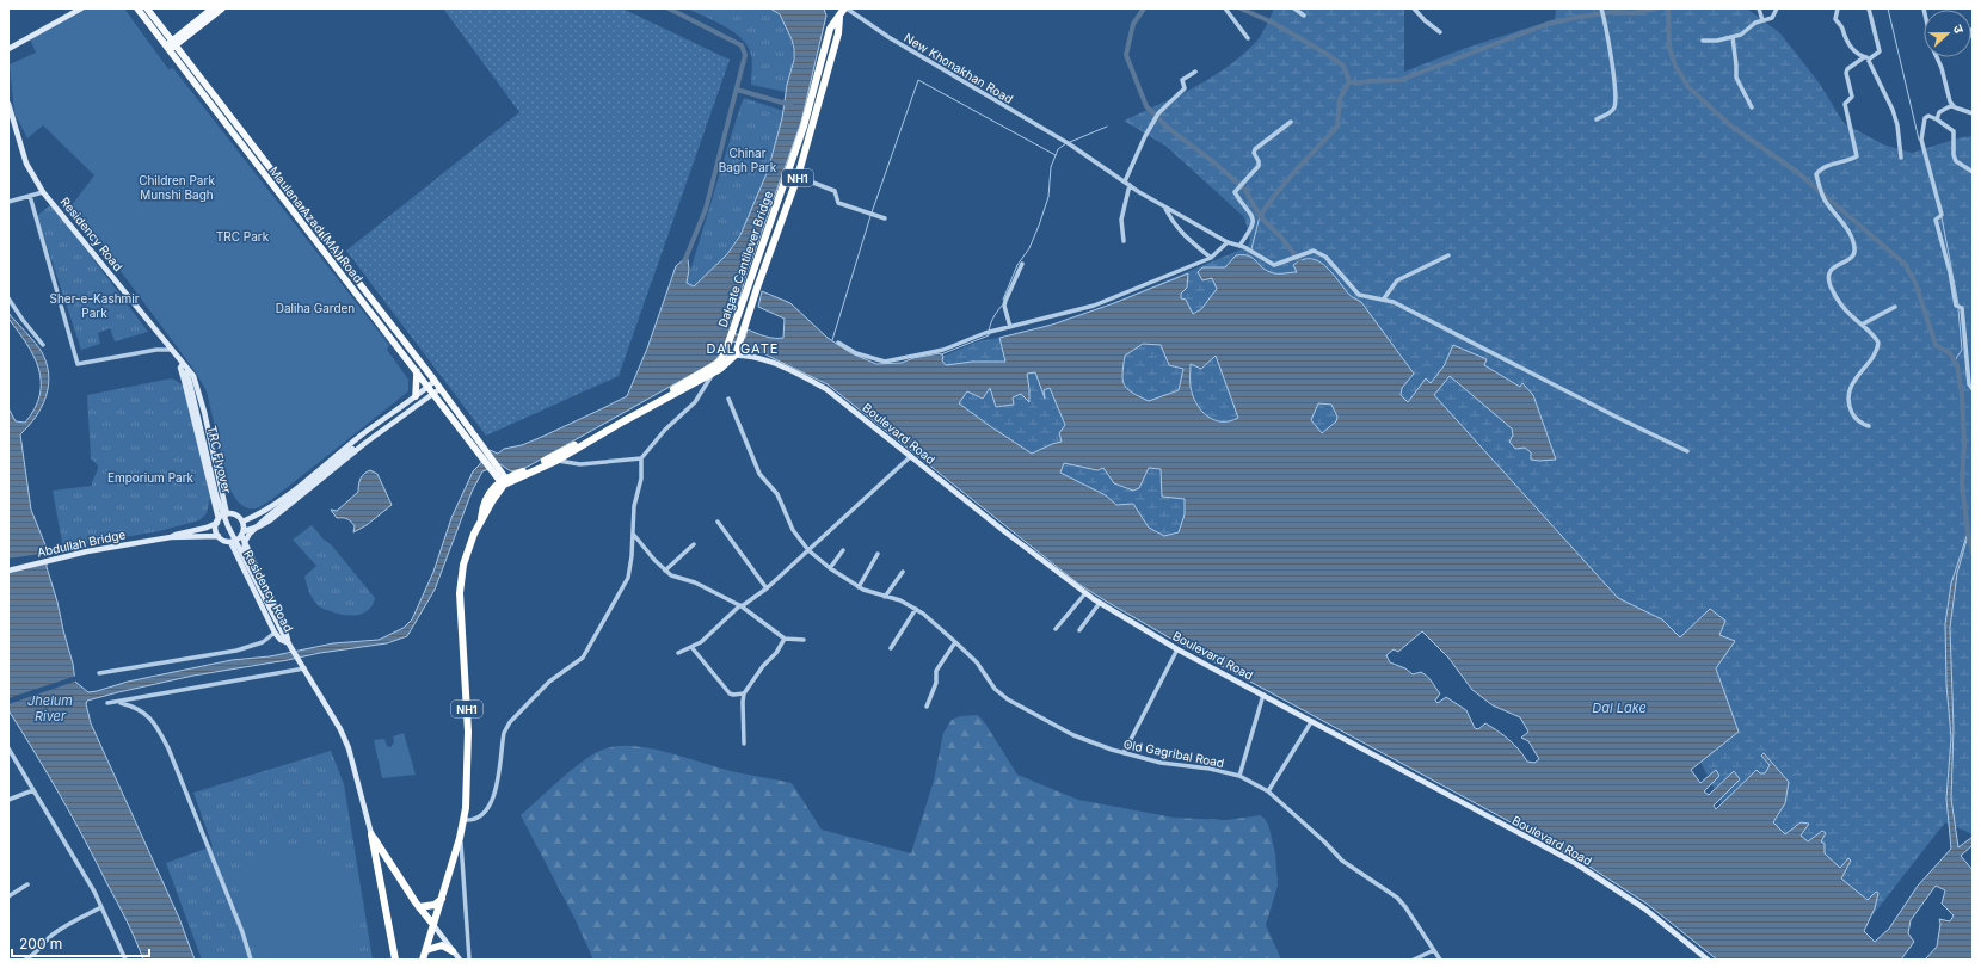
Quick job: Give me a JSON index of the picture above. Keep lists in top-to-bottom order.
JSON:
{
  "streets": {
    "highway": ["NH1", "Dalgate Cantilever Bridge"],
    "main road": [
      "Maulana Azad (MA) Road",
      "Residency Road",
      "Boulevard Road",
      "TRC Flyover",
      "Abdullah Bridge"
    ],
    "street": ["New Khonakhan Road", "Old Gagribal Road"]
  },
  "crossings": [
    ["New Khonakhan Road", "NH1"],
    ["NH1", "Maulana Azad (MA) Road"],
    ["NH1", "Dalgate Cantilever Bridge"],
    ["NH1", "Boulevard Road"],
    ["Residency Road", "TRC Flyover"],
    ["Dalgate Cantilever Bridge", "Boulevard Road"]
  ],
  "districts": ["DAL GATE"],
  "water": ["Jhelum River", "Dal Lake"],
  "parks": [
    "Chinar Bagh Park",
    "Children Park Munshi Bagh",
    "TRC Park",
    "Sher-e-Kashmir Park",
    "Daliha Garden",
    "Emporium Park"
  ],
  "scale_bar": "200 m",
  "north": "right"
}
